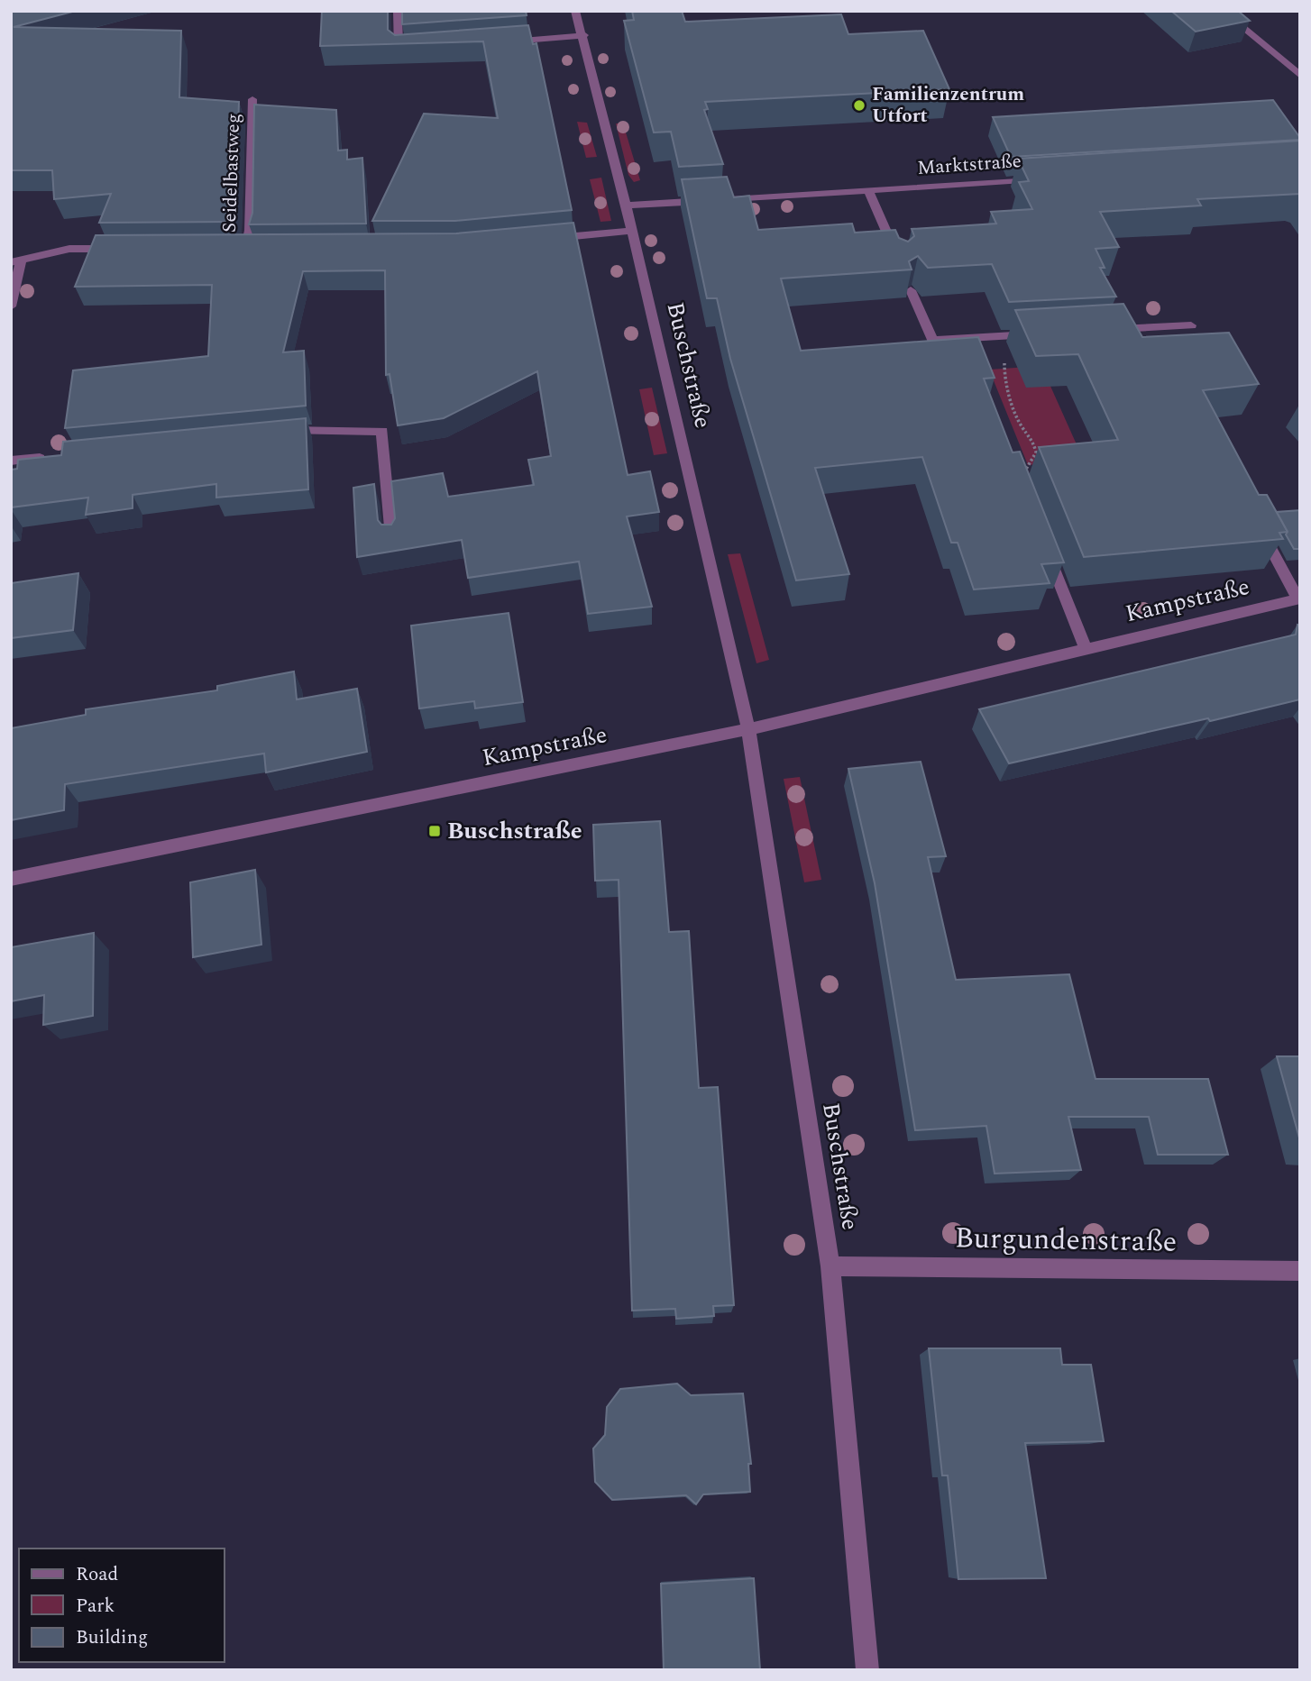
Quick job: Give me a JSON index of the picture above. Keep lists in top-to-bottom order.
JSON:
{
  "streets": {
    "street": [
      "Marktstraße",
      "Seidelbastweg",
      "Buschstraße",
      "Kampstraße",
      "Burgundenstraße"
    ]
  },
  "crossings": [
    ["Buschstraße", "Kampstraße"],
    ["Buschstraße", "Burgundenstraße"]
  ],
  "places": {
    "other": ["Familienzentrum Utfort"],
    "transit": ["Buschstraße"]
  },
  "legend": ["Road", "Park", "Building"]
}
